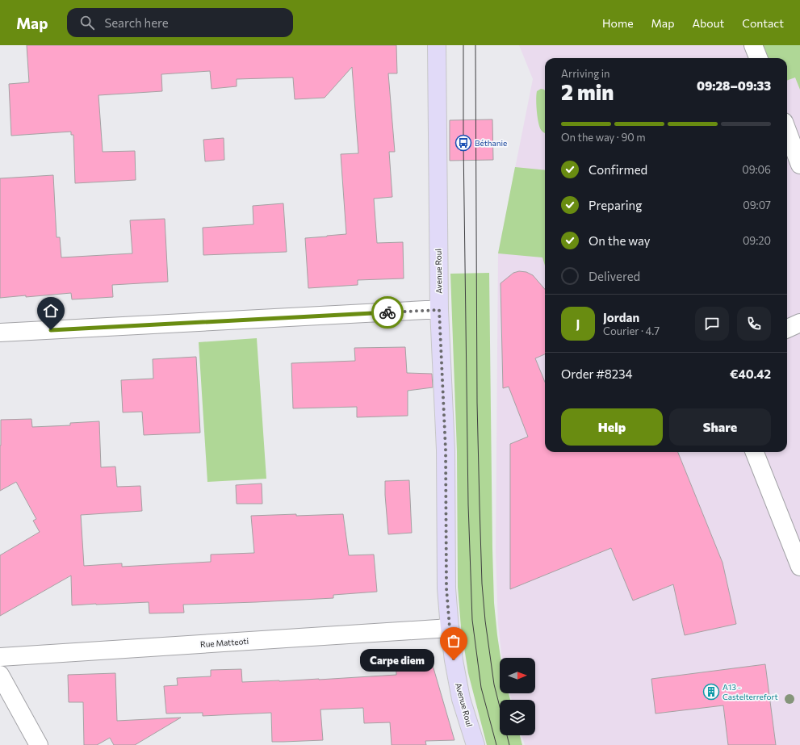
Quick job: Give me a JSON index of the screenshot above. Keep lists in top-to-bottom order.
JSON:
{
  "streets": {
    "main road": ["Avenue Roul"],
    "street": ["Rue Matteoti"]
  },
  "crossings": [
    ["Avenue Roul", "Rue Matteoti"]
  ],
  "places": {
    "bus stop": ["Béthanie"],
    "other": ["Carpe diem"],
    "building": ["A13 - Castelterrefort"]
  },
  "north": "right",
  "page": {
    "header": "Map",
    "search": "Search here",
    "nav": [
      "Home",
      "Map",
      "About",
      "Contact"
    ],
    "heading": ["2 min", "Arriving in", "09:28–09:33"],
    "panel": [
      "Jordan",
      "Courier · 4.7",
      "Order #8234",
      "€40.42"
    ],
    "bar": "On the way · 90 m",
    "list": [
      ["Confirmed", "09:06"],
      ["Preparing", "09:07"],
      ["On the way", "09:20"],
      "Delivered"
    ],
    "round": "J",
    "buttons": ["Help", "Share"],
    "bubble": "Carpe diem"
  }
}
